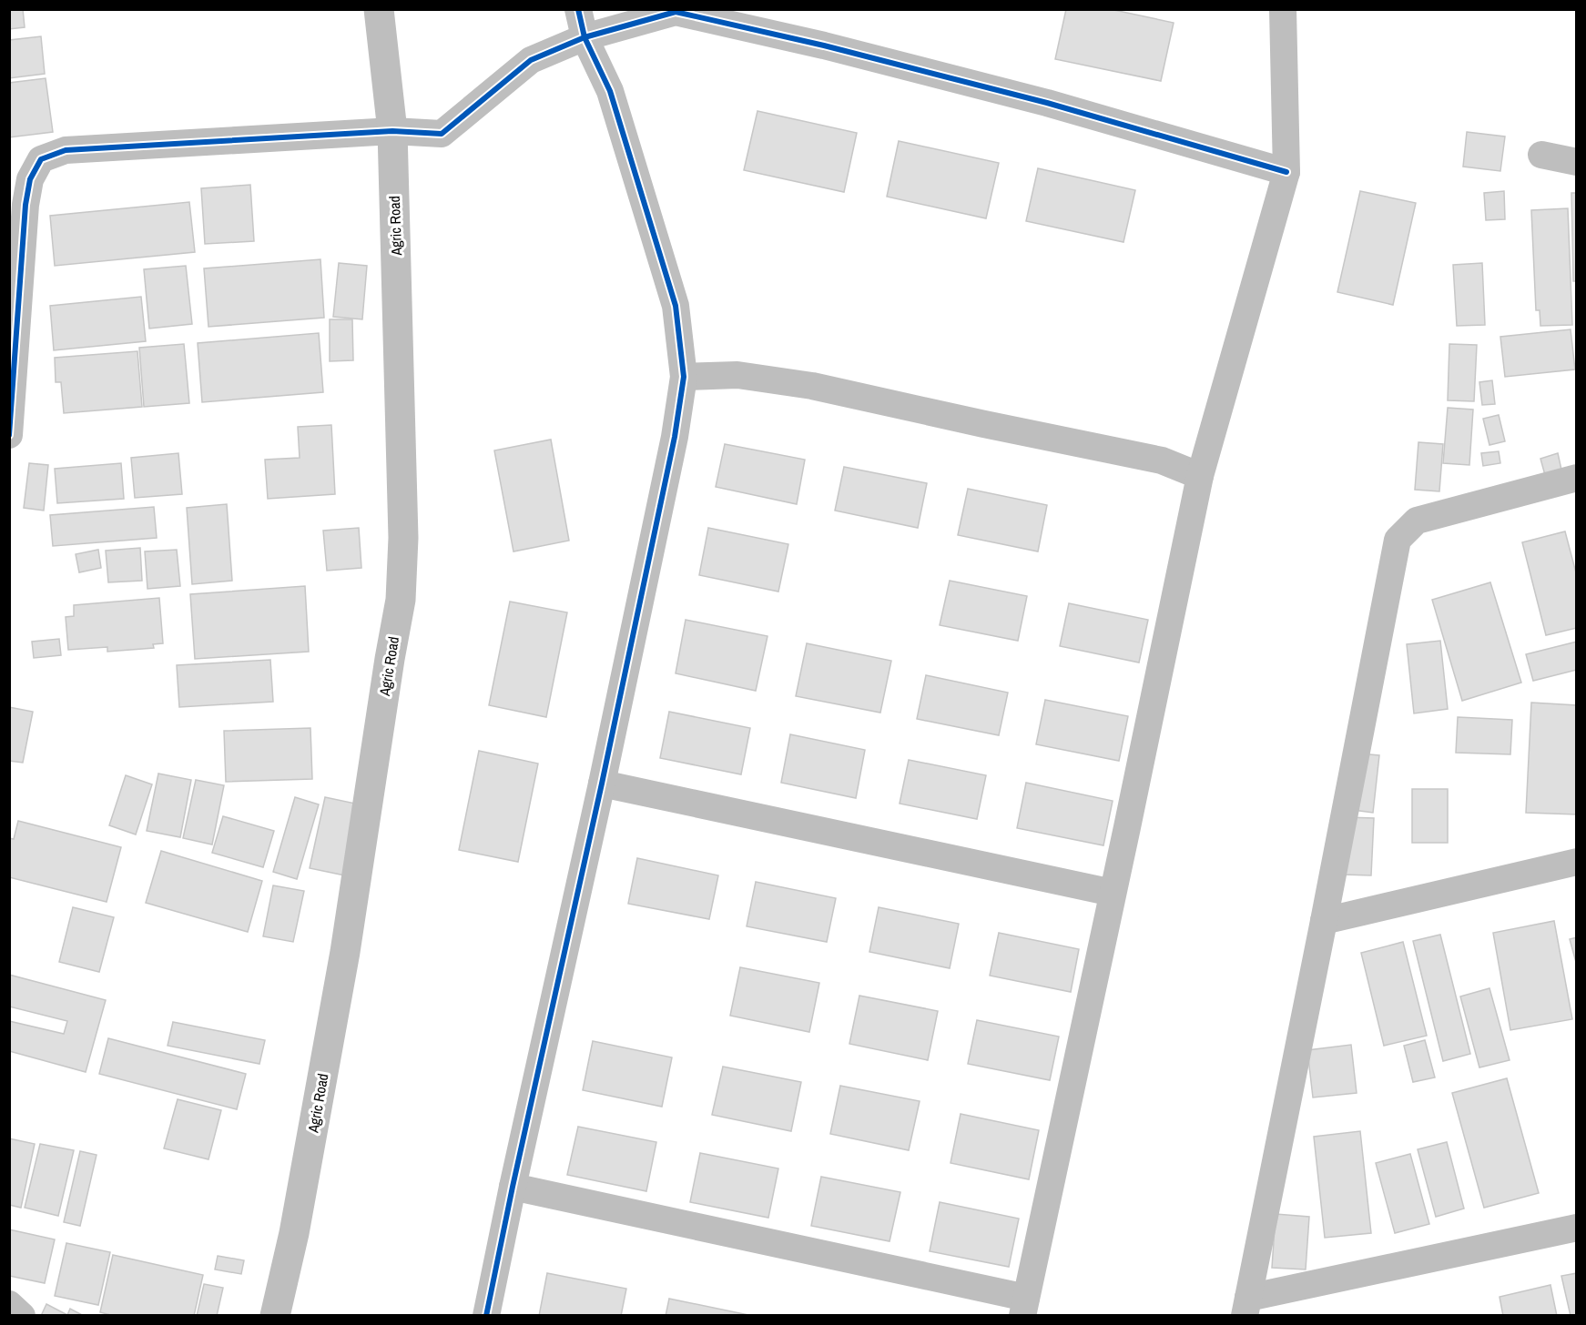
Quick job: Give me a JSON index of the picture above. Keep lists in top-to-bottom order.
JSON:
{
  "streets": {
    "street": ["Agric Road"]
  }
}
